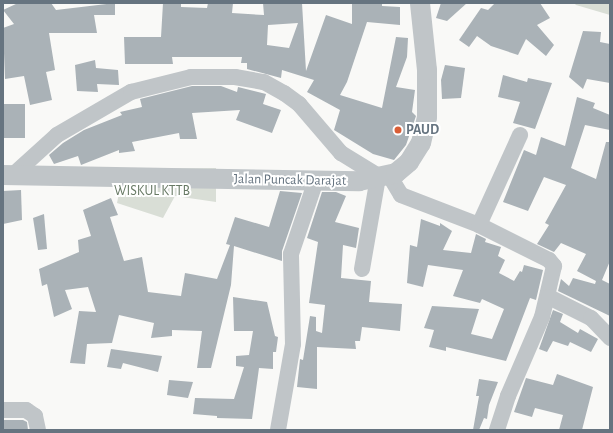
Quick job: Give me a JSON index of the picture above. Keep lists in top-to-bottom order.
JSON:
{
  "streets": {
    "street": ["Jalan Puncak Darajat"]
  },
  "parks": ["WISKUL KTTB"],
  "places": ["PAUD"]
}
